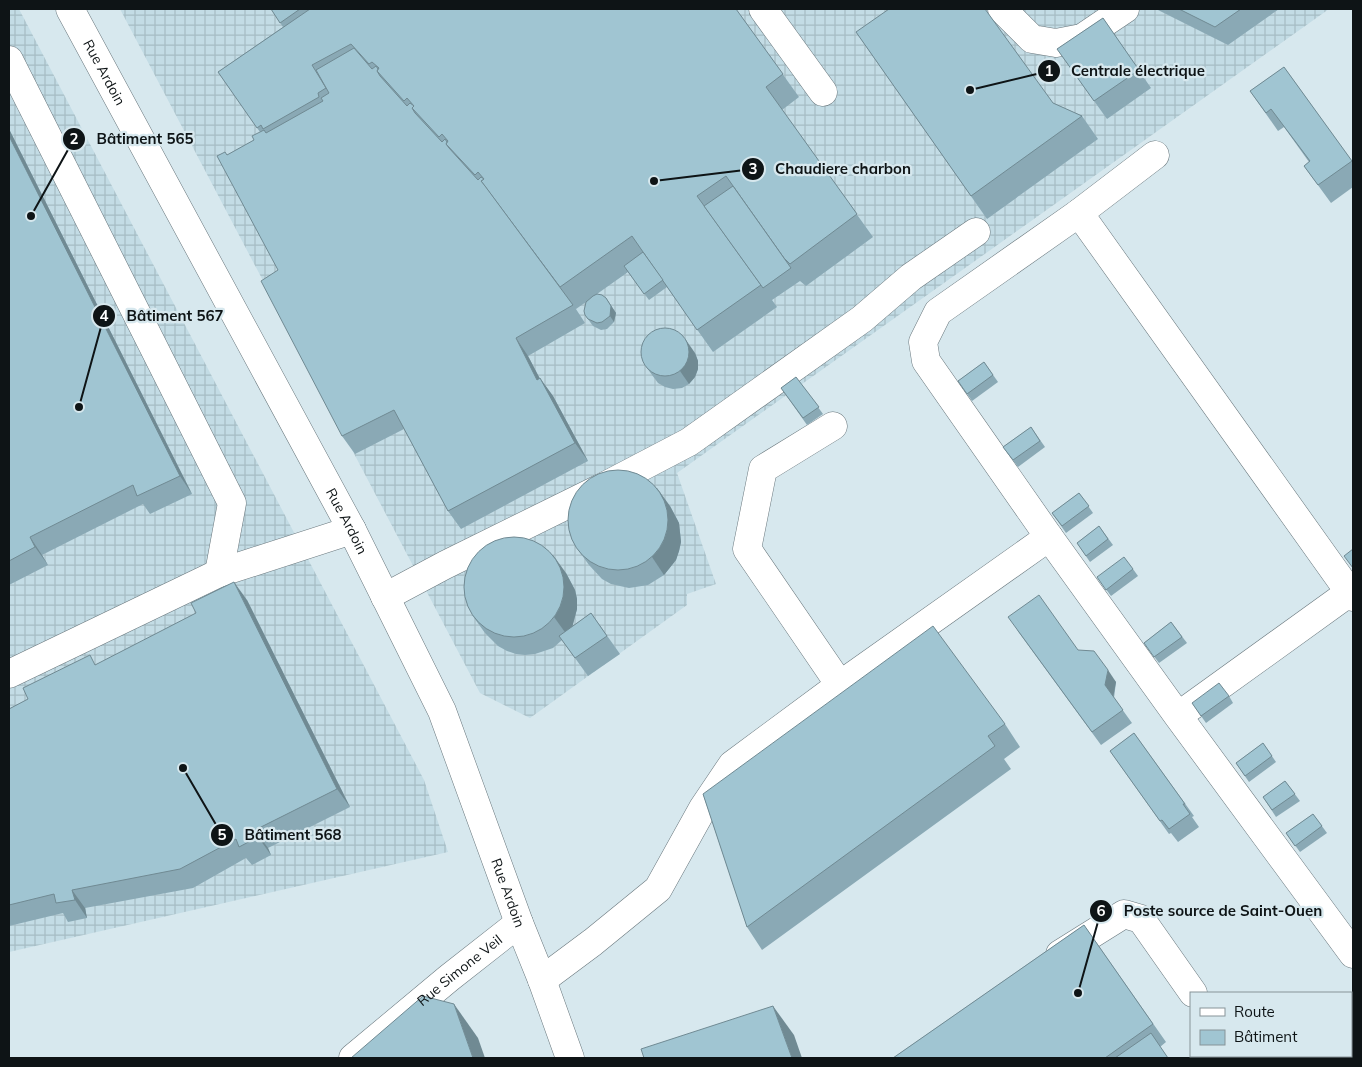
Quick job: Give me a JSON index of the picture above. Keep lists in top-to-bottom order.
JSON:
{
  "streets": {
    "street": ["Rue Ardoin", "Rue Simone Veil"]
  },
  "crossings": [
    ["Rue Ardoin", "Rue Simone Veil"]
  ],
  "places": [
    "Centrale électrique",
    "Chaudiere charbon",
    "Bâtiment 565",
    "Bâtiment 567",
    "Bâtiment 568",
    "Poste source de Saint-Ouen"
  ],
  "legend": ["Route", "Bâtiment"]
}
